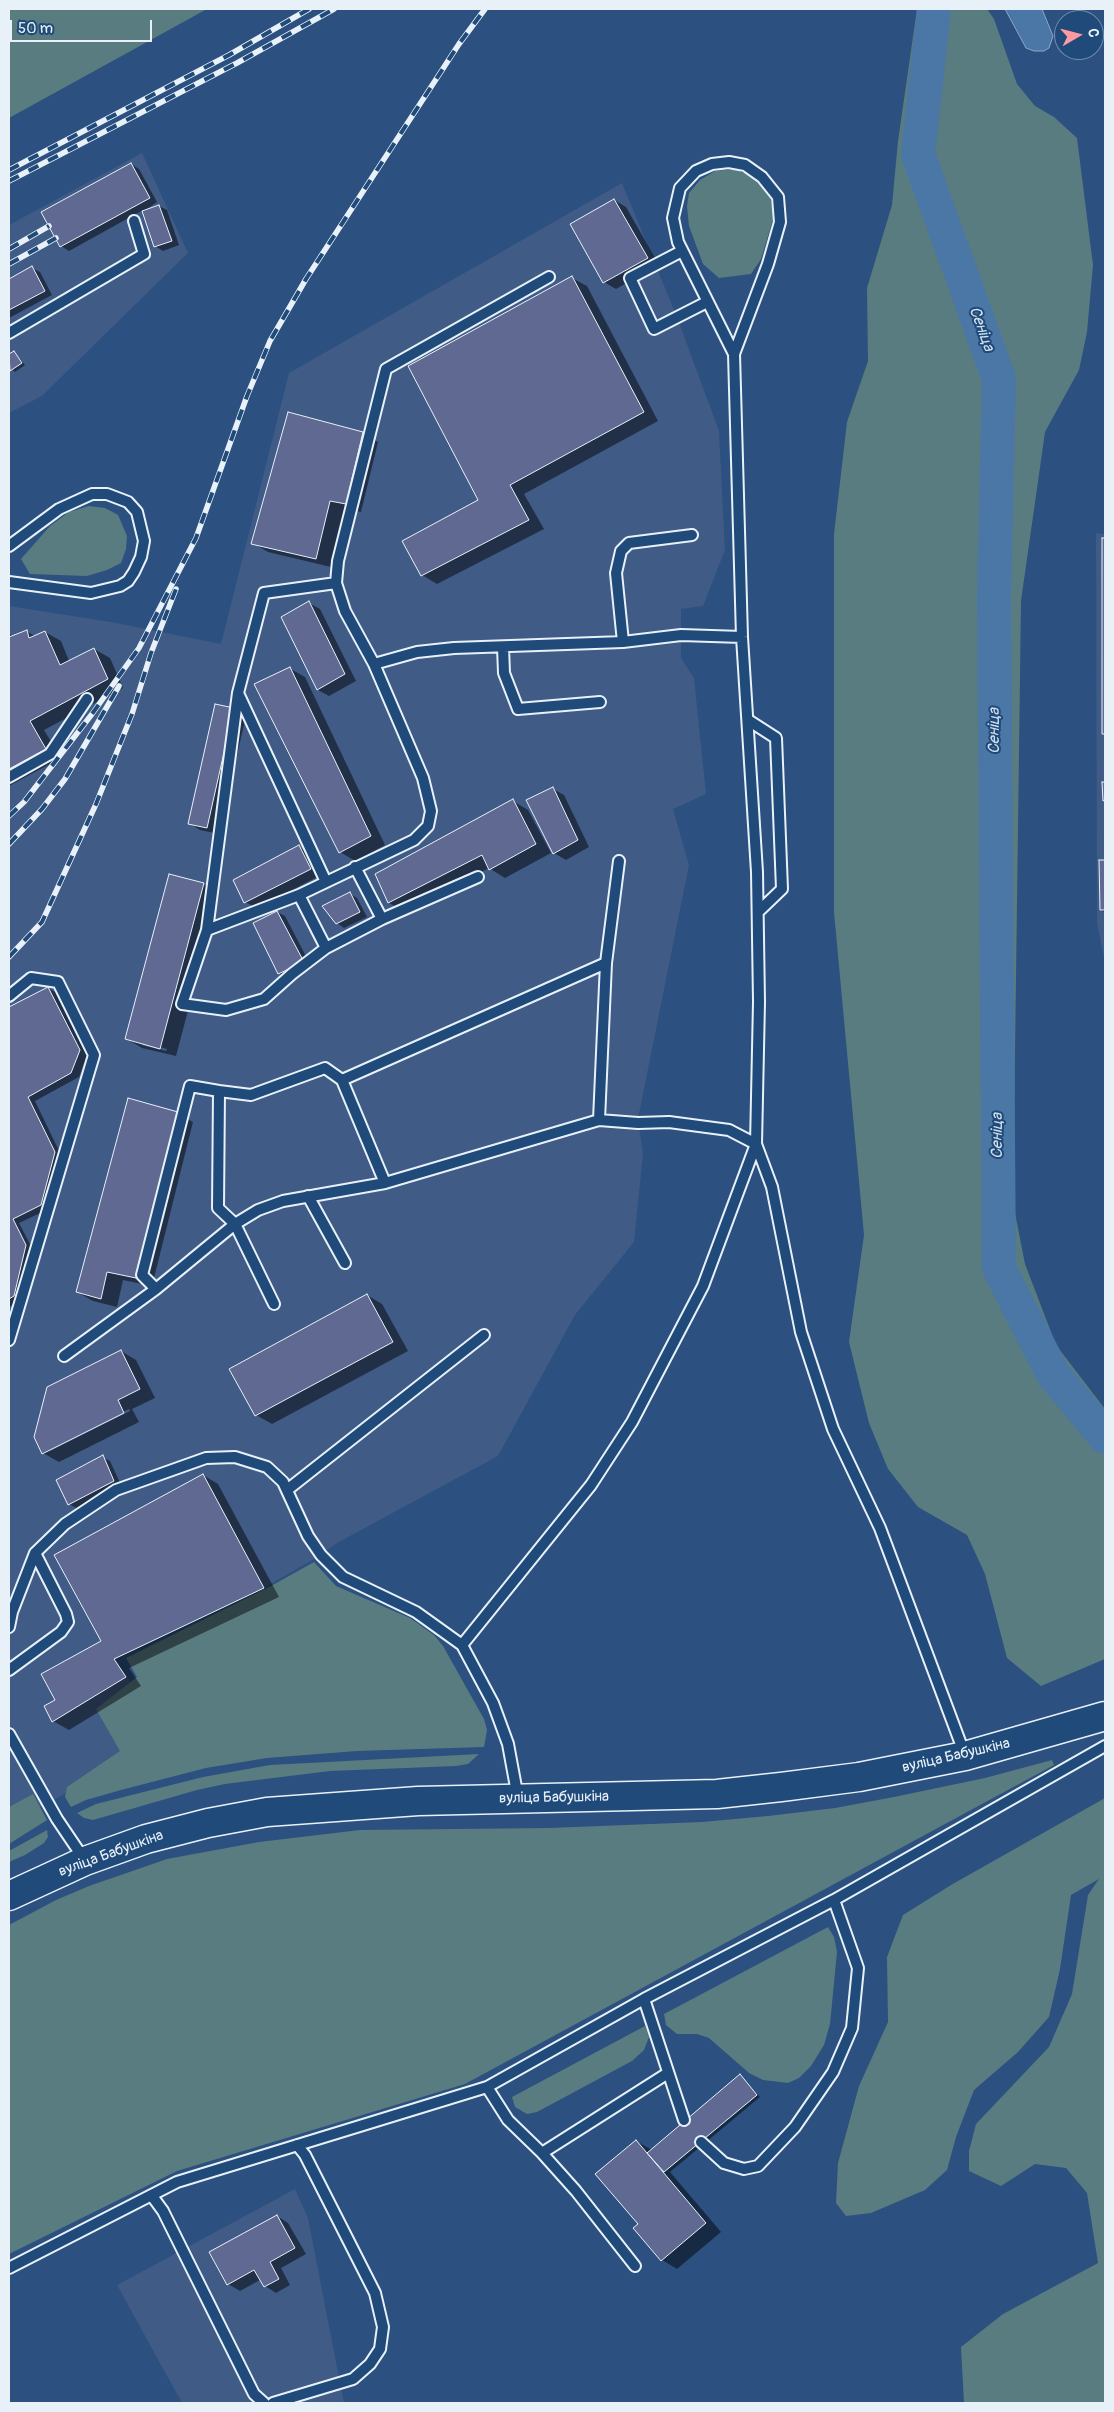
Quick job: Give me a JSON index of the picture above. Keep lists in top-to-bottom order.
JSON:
{
  "streets": {
    "street": ["вуліца Бабушкіна"]
  },
  "water": ["Сеніца"],
  "scale_bar": "50 m",
  "north": "right"
}
